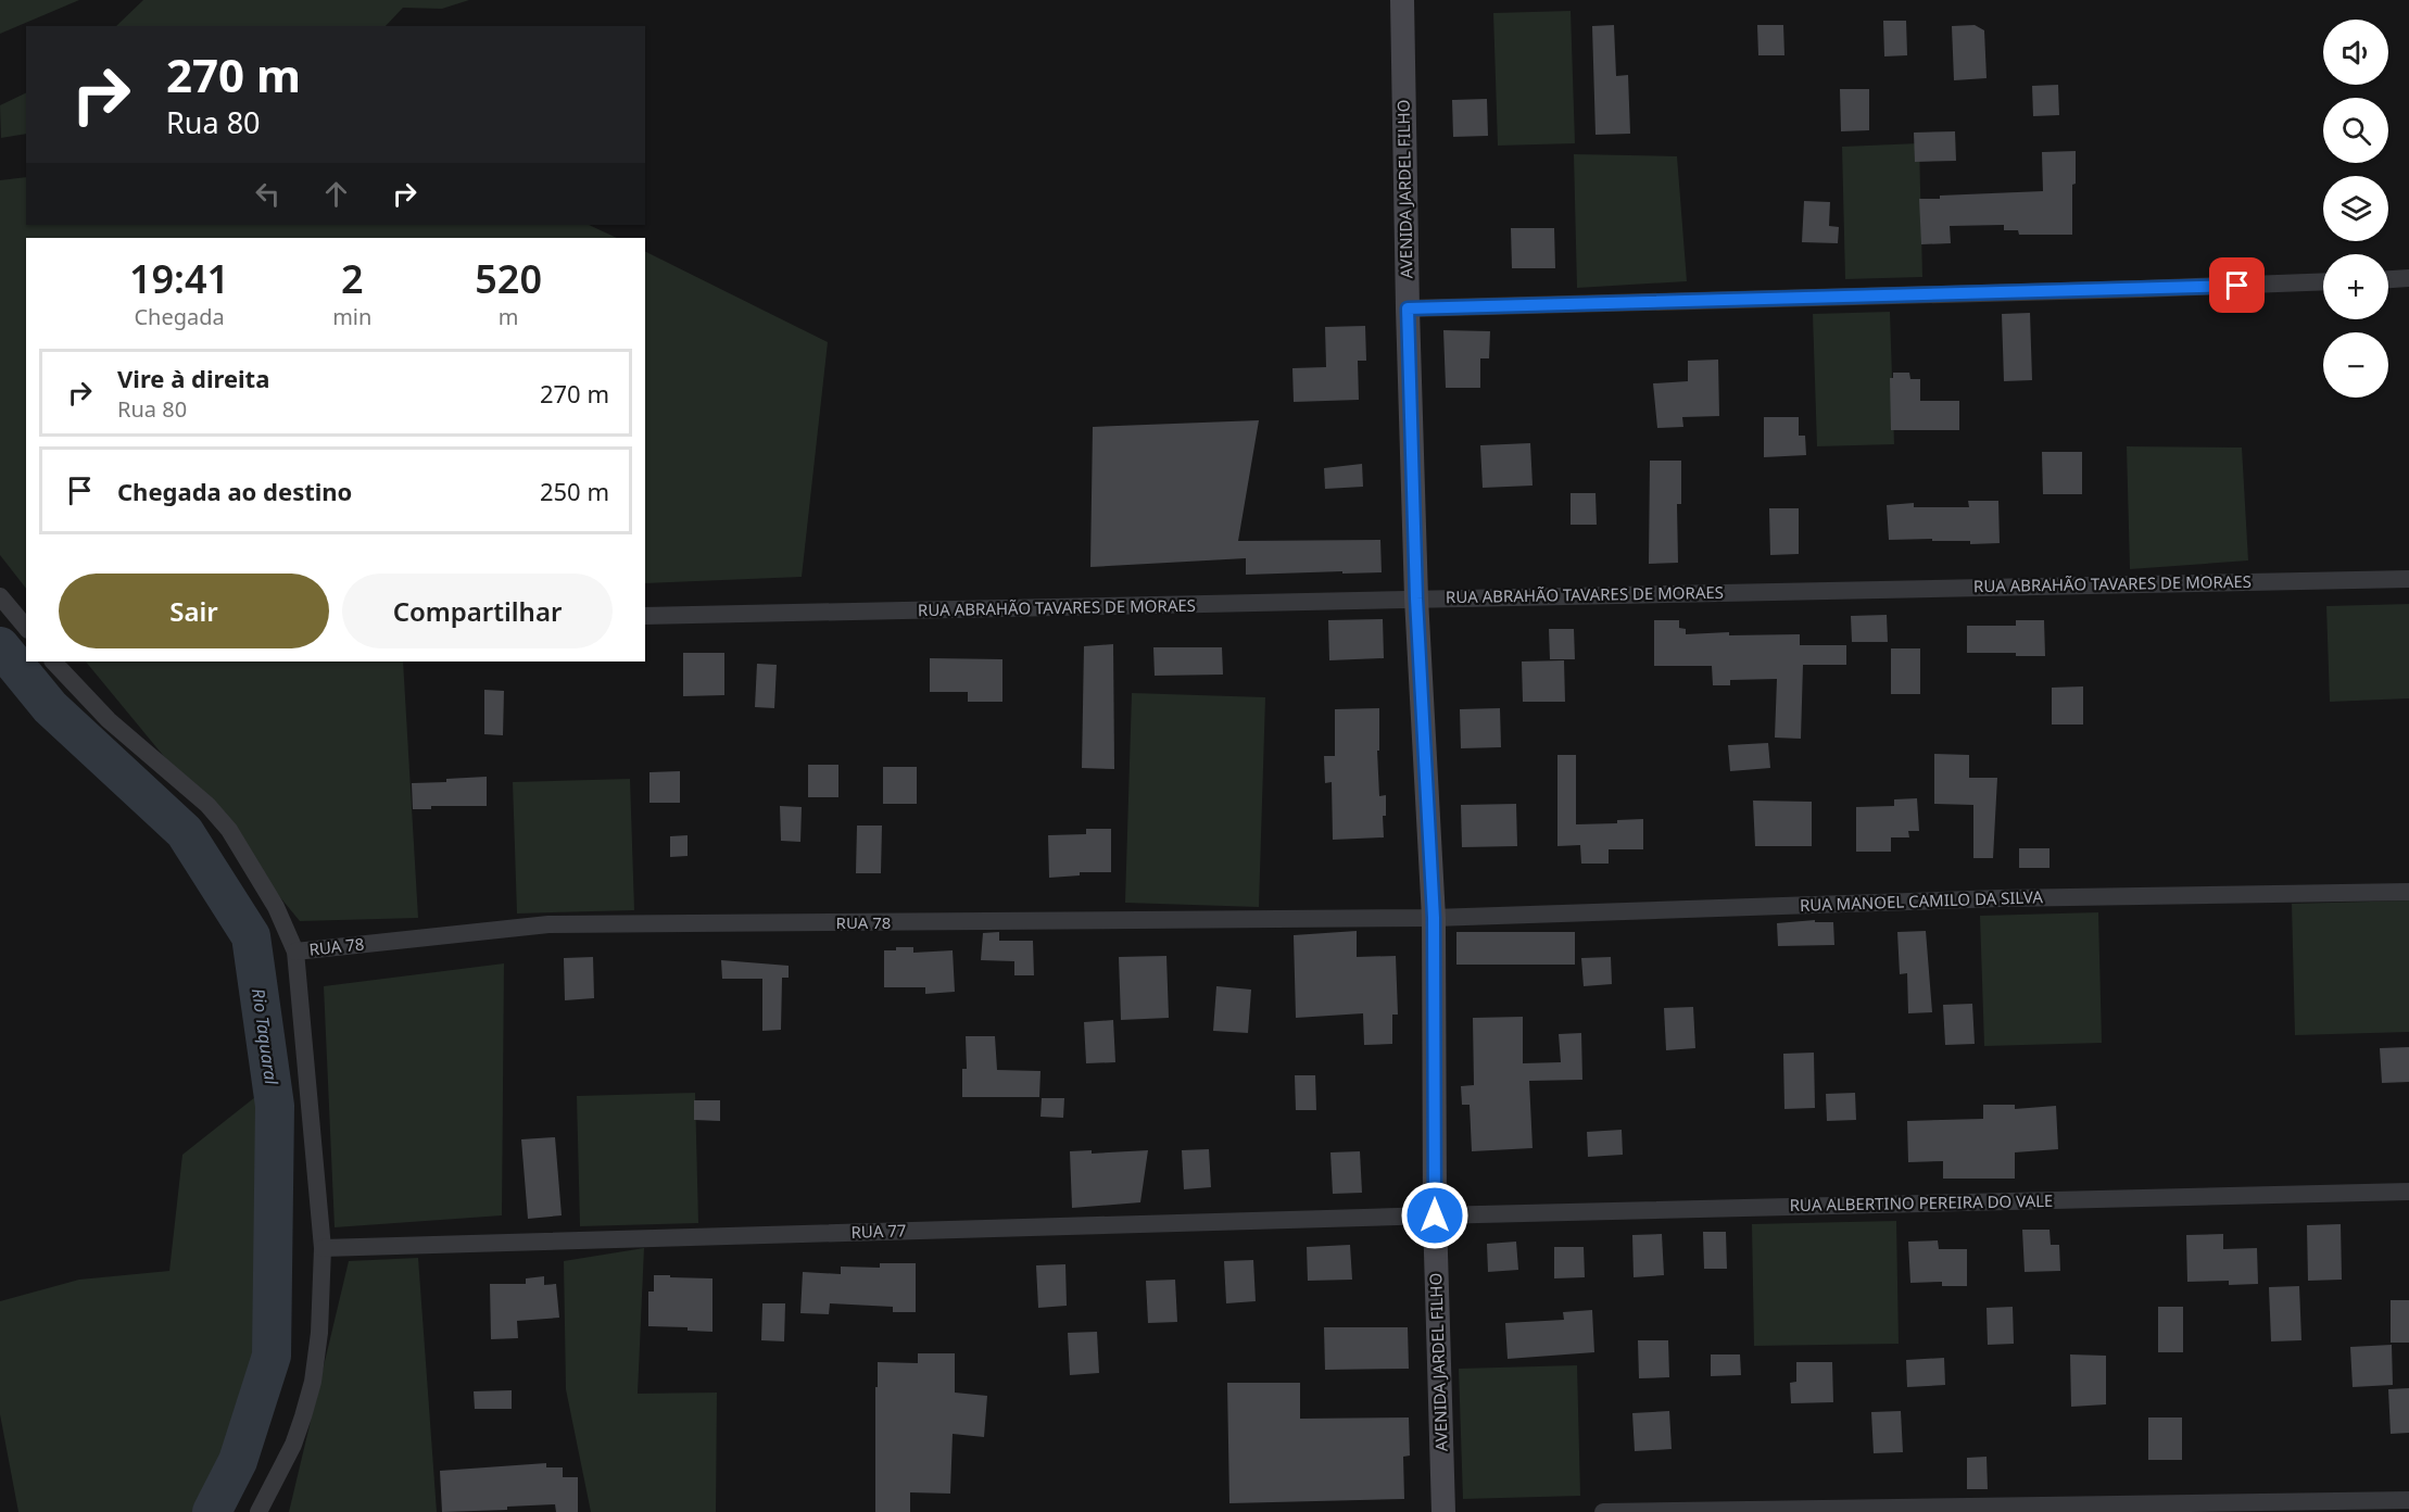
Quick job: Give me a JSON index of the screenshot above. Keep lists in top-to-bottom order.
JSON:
{
  "streets": {
    "main road": ["AVENIDA JARDEL FILHO"],
    "street": [
      "RUA ABRAHÃO TAVARES DE MORAES",
      "RUA MANOEL CAMILO DA SILVA",
      "RUA 78",
      "RUA ALBERTINO PEREIRA DO VALE",
      "RUA 77"
    ]
  },
  "crossings": [
    ["AVENIDA JARDEL FILHO", "RUA ABRAHÃO TAVARES DE MORAES"],
    ["AVENIDA JARDEL FILHO", "RUA MANOEL CAMILO DA SILVA"],
    ["AVENIDA JARDEL FILHO", "RUA 78"],
    ["AVENIDA JARDEL FILHO", "RUA ALBERTINO PEREIRA DO VALE"],
    ["AVENIDA JARDEL FILHO", "RUA 77"],
    ["RUA MANOEL CAMILO DA SILVA", "RUA 78"],
    ["RUA ALBERTINO PEREIRA DO VALE", "RUA 77"]
  ],
  "water": ["Rio Taquaral"],
  "page": {
    "map_buttons": ["+", "−"],
    "turn": ["270 m", "Rua 80"],
    "eta": [
      "19:41",
      "Chegada",
      "2",
      "min",
      "520",
      "m"
    ],
    "list": [
      {
        "name": "Vire à direita",
        "note": "Rua 80",
        "value": "270 m"
      },
      {
        "name": "Chegada ao destino",
        "value": "250 m"
      }
    ],
    "buttons": ["Sair", "Compartilhar"]
  }
}
